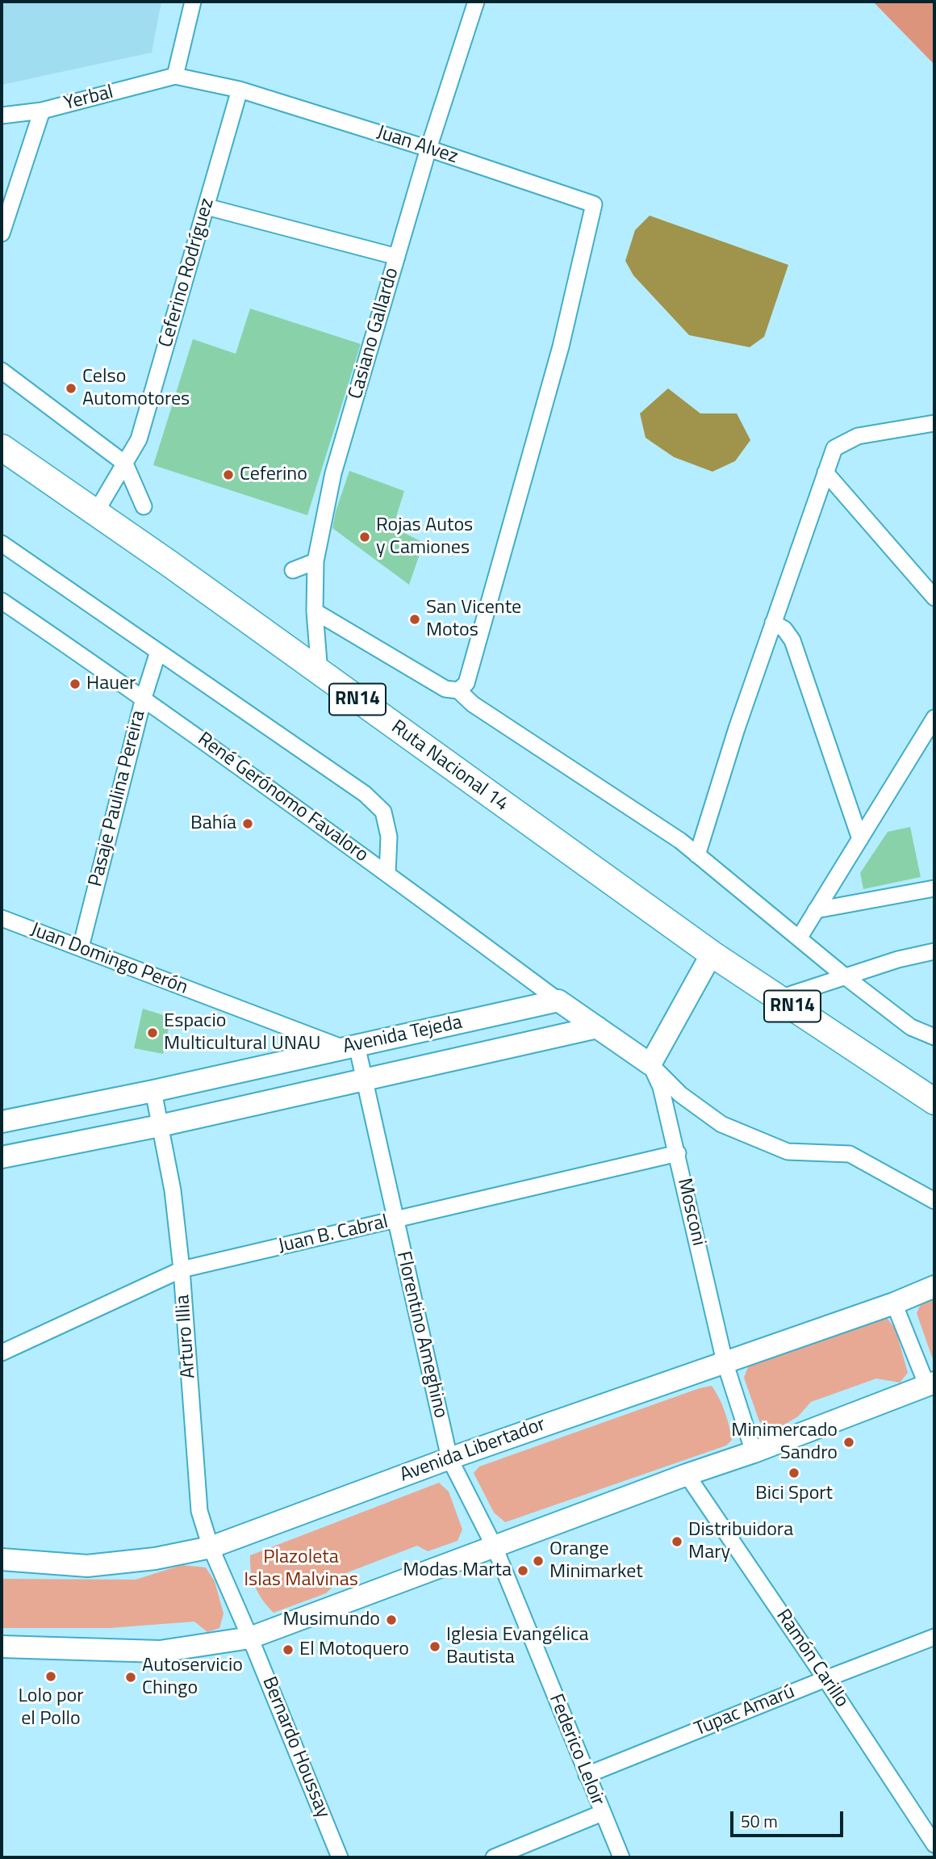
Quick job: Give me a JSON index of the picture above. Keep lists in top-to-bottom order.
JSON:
{
  "streets": {
    "highway": ["RN14", "Ruta Nacional 14"],
    "main road": ["Avenida Tejeda", "Avenida Libertador"],
    "street": [
      "Yerbal",
      "Juan Alvez",
      "Ceferino Rodríguez",
      "Casiano Gallardo",
      "René Gerónomo Favaloro",
      "Pasaje Paulina Pereira",
      "Juan Domingo Perón",
      "Mosconi",
      "Juan B. Cabral",
      "Florentino Ameghino",
      "Arturo Illia",
      "Ramón Carillo",
      "Tupac Amarú",
      "Bernardo Houssay",
      "Federico Leloir"
    ]
  },
  "crossings": [
    ["Juan Alvez", "Ceferino Rodríguez"],
    ["Juan Alvez", "Casiano Gallardo"],
    ["Ceferino Rodríguez", "Ruta Nacional 14"],
    ["Casiano Gallardo", "Ruta Nacional 14"],
    ["René Gerónomo Favaloro", "Pasaje Paulina Pereira"],
    ["René Gerónomo Favaloro", "Avenida Tejeda"],
    ["Pasaje Paulina Pereira", "Juan Domingo Perón"],
    ["Juan Domingo Perón", "Avenida Tejeda"],
    ["Juan Domingo Perón", "Florentino Ameghino"],
    ["Avenida Tejeda", "Florentino Ameghino"],
    ["Avenida Tejeda", "Arturo Illia"],
    ["Mosconi", "Juan B. Cabral"],
    ["Mosconi", "Avenida Libertador"],
    ["Juan B. Cabral", "Florentino Ameghino"],
    ["Juan B. Cabral", "Arturo Illia"],
    ["Florentino Ameghino", "Avenida Libertador"],
    ["Florentino Ameghino", "Federico Leloir"],
    ["Arturo Illia", "Avenida Libertador"],
    ["Arturo Illia", "Bernardo Houssay"],
    ["Ramón Carillo", "Tupac Amarú"],
    ["Tupac Amarú", "Federico Leloir"]
  ],
  "parks": ["Plazoleta Islas Malvinas"],
  "places": [
    "Celso Automotores",
    "Ceferino",
    "Rojas Autos y Camiones",
    "San Vicente Motos",
    "Hauer",
    "Bahía",
    "Espacio Multicultural UNAU",
    "Minimercado Sandro",
    "Bici Sport",
    "Distribuidora Mary",
    "Orange Minimarket",
    "Modas Marta",
    "Musimundo",
    "Iglesia Evangélica Bautista",
    "El Motoquero",
    "Lolo por el Pollo",
    "Autoservicio Chingo"
  ],
  "scale_bar": "50 m"
}
